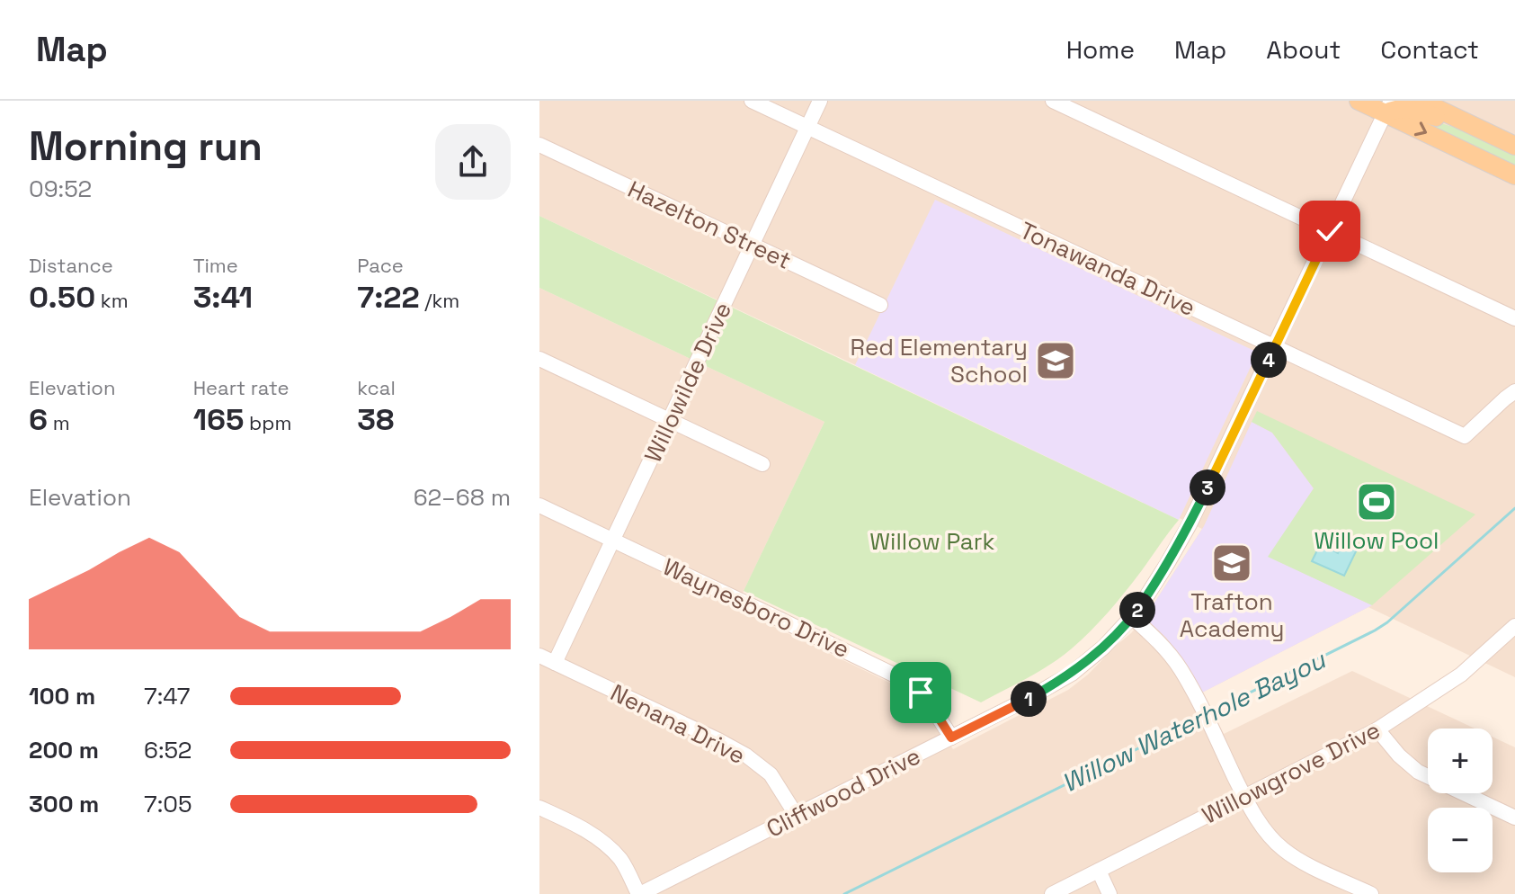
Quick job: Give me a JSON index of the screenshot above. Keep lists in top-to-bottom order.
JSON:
{
  "streets": {
    "street": [
      "Hazelton Street",
      "Tonawanda Drive",
      "Willowilde Drive",
      "Waynesboro Drive",
      "Nenana Drive",
      "Willowgrove Drive",
      "Cliffwood Drive"
    ]
  },
  "crossings": [
    ["Hazelton Street", "Willowilde Drive"],
    ["Tonawanda Drive", "Willowilde Drive"],
    ["Tonawanda Drive", "Cliffwood Drive"],
    ["Willowilde Drive", "Waynesboro Drive"],
    ["Willowilde Drive", "Nenana Drive"],
    ["Waynesboro Drive", "Cliffwood Drive"],
    ["Nenana Drive", "Cliffwood Drive"]
  ],
  "water": ["Willow Waterhole Bayou"],
  "parks": ["Willow Park"],
  "places": {
    "school or university": ["Red Elementary School", "Trafton Academy"],
    "sports": ["Willow Pool"]
  },
  "page": {
    "header": "Map",
    "nav": [
      "Home",
      "Map",
      "About",
      "Contact"
    ],
    "heading": ["Morning run", "09:52"],
    "stats": [
      ["Distance", "0.50 km"],
      ["Time", "3:41"],
      ["Pace", "7:22 /km"],
      ["Elevation", "6 m"],
      ["Heart rate", "165 bpm"],
      ["kcal", "38"]
    ],
    "pins": [
      "4",
      "3",
      "2",
      "1"
    ],
    "chart": ["Elevation", "62–68 m"],
    "list": [
      {
        "name": "100 m",
        "note": "7:47"
      },
      {
        "name": "200 m",
        "note": "6:52"
      },
      {
        "name": "300 m",
        "note": "7:05"
      }
    ],
    "map_buttons": ["+", "−"]
  }
}
